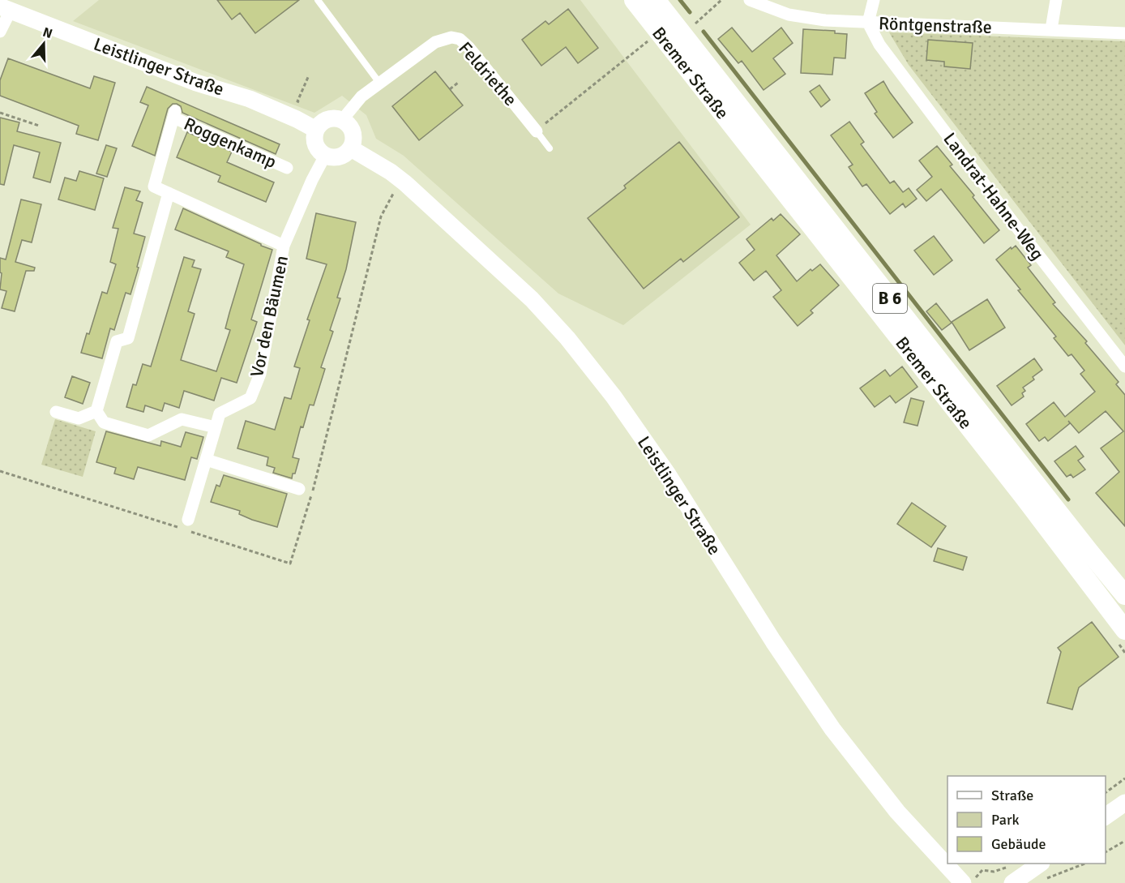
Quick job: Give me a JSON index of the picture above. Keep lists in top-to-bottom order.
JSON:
{
  "streets": {
    "main road": ["Bremer Straße", "B 6"],
    "street": [
      "Röntgenstraße",
      "Leistlinger Straße",
      "Feldriethe",
      "Roggenkamp",
      "Landrat-Hahne-Weg",
      "Vor den Bäumen"
    ]
  },
  "crossings": [
    ["Röntgenstraße", "Landrat-Hahne-Weg"],
    ["Leistlinger Straße", "Feldriethe"],
    ["Leistlinger Straße", "Vor den Bäumen"],
    ["Feldriethe", "Vor den Bäumen"],
    ["Roggenkamp", "Vor den Bäumen"]
  ],
  "legend": ["Straße", "Park", "Gebäude"],
  "north": "top"
}
